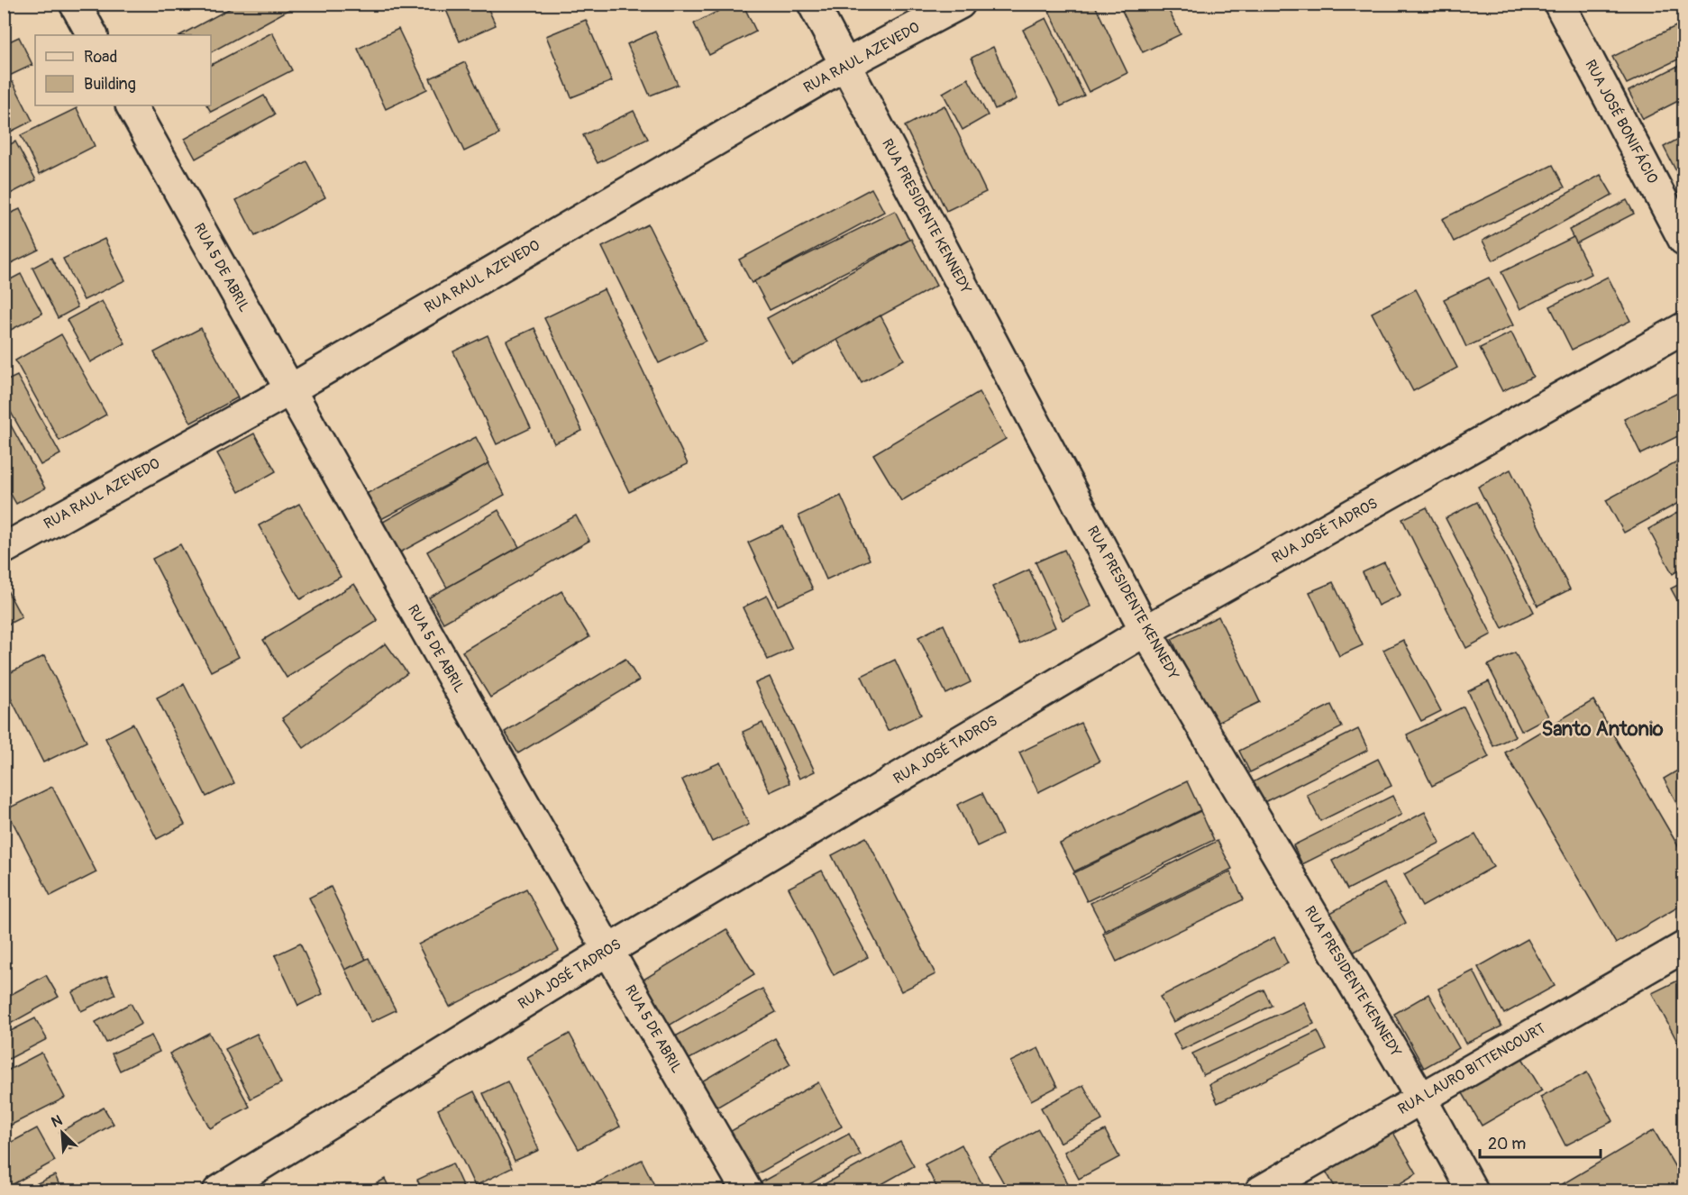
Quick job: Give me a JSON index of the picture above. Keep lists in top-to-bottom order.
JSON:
{
  "streets": {
    "street": [
      "RUA RAUL AZEVEDO",
      "RUA JOSÉ BONIFÁCIO",
      "RUA PRESIDENTE KENNEDY",
      "RUA 5 DE ABRIL",
      "RUA JOSÉ TADROS",
      "RUA LAURO BITTENCOURT"
    ]
  },
  "crossings": [
    ["RUA RAUL AZEVEDO", "RUA PRESIDENTE KENNEDY"],
    ["RUA RAUL AZEVEDO", "RUA 5 DE ABRIL"],
    ["RUA PRESIDENTE KENNEDY", "RUA JOSÉ TADROS"],
    ["RUA PRESIDENTE KENNEDY", "RUA LAURO BITTENCOURT"],
    ["RUA 5 DE ABRIL", "RUA JOSÉ TADROS"]
  ],
  "districts": ["Santo Antonio"],
  "legend": ["Road", "Building"],
  "scale_bar": "20 m",
  "north": "top left"
}
